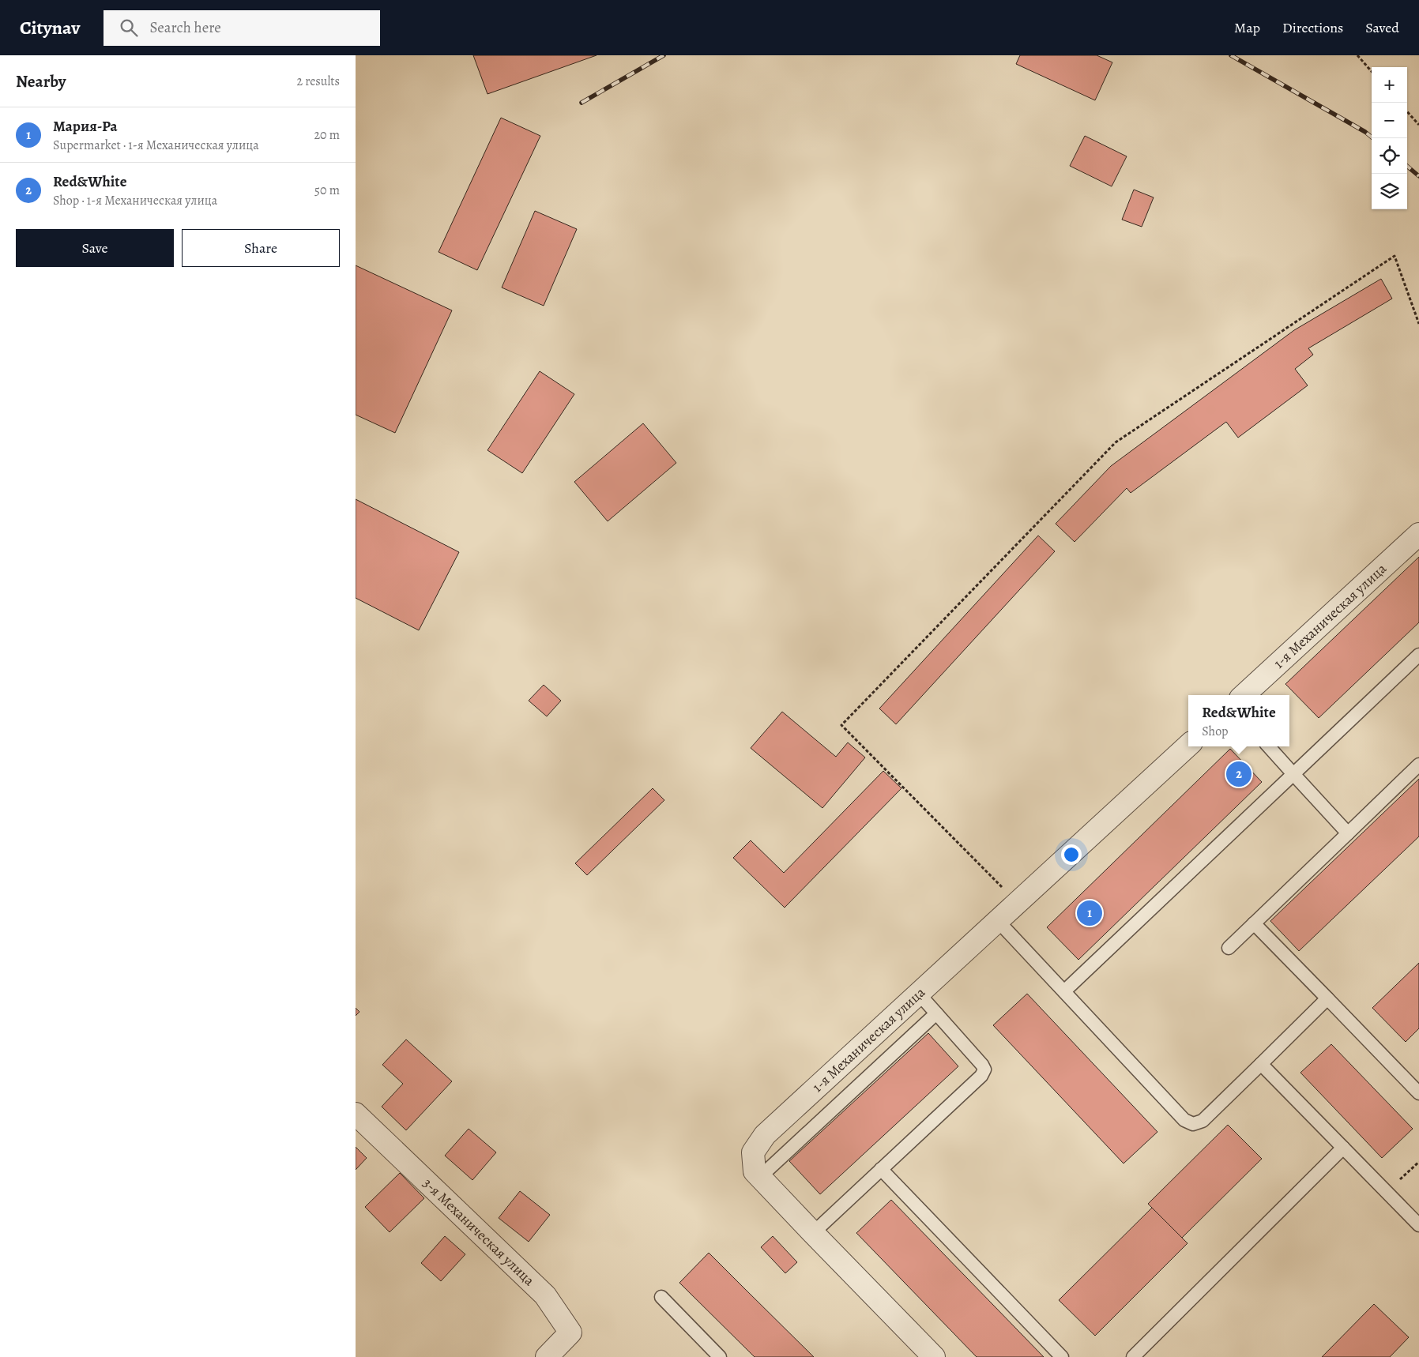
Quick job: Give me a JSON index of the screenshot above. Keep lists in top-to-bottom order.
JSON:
{
  "streets": {
    "street": ["1-я Механическая улица", "3-я Механическая улица"]
  },
  "page": {
    "header": "Citynav",
    "search": "Search here",
    "nav": ["Map", "Directions", "Saved"],
    "heading": ["Nearby", "2 results"],
    "map_buttons": ["+", "−"],
    "list": [
      {
        "mark": "1",
        "name": "Мария-Ра",
        "note": "Supermarket · 1-я Механическая улица",
        "value": "20 m"
      },
      {
        "mark": "2",
        "name": "Red&White",
        "note": "Shop · 1-я Механическая улица",
        "value": "50 m"
      }
    ],
    "buttons": ["Save", "Share"],
    "popup": ["Red&White", "Shop"],
    "pins": ["2", "1"]
  }
}
